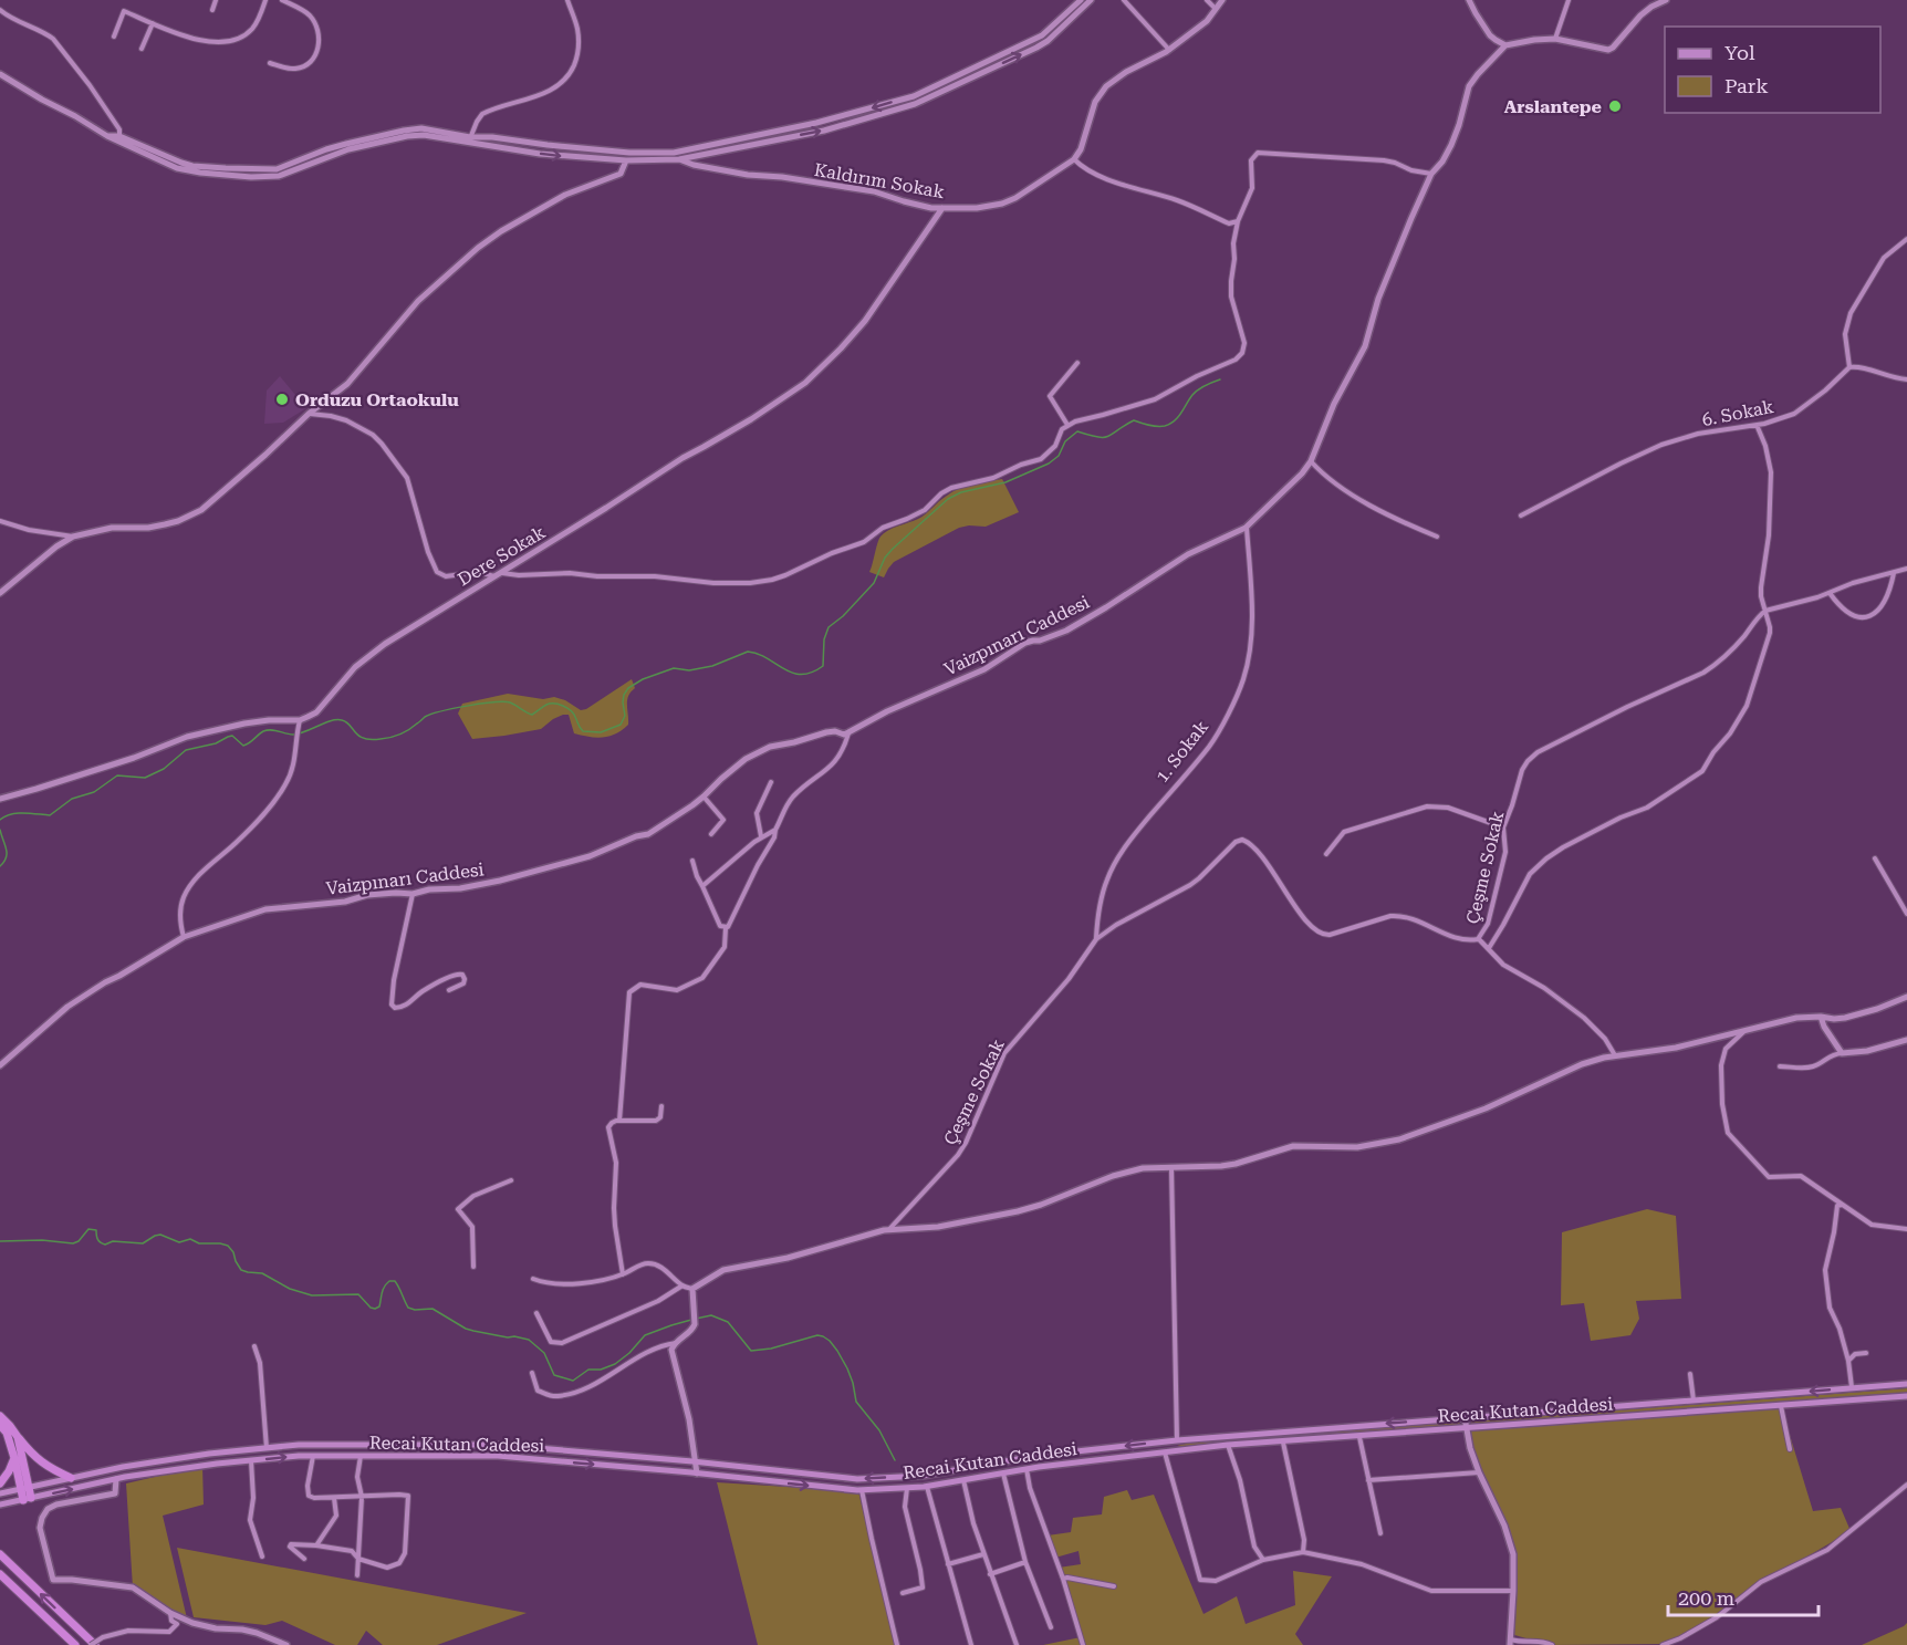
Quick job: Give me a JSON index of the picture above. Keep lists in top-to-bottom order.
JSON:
{
  "streets": {
    "main road": ["Recai Kutan Caddesi"],
    "street": [
      "Kaldırım Sokak",
      "6. Sokak",
      "Dere Sokak",
      "Vaizpınarı Caddesi",
      "1. Sokak",
      "Çeşme Sokak"
    ]
  },
  "crossings": [
    ["Kaldırım Sokak", "Dere Sokak"],
    ["Vaizpınarı Caddesi", "1. Sokak"],
    ["1. Sokak", "Çeşme Sokak"]
  ],
  "places": ["Arslantepe", "Orduzu Ortaokulu"],
  "legend": ["Yol", "Park"],
  "scale_bar": "200 m"
}
